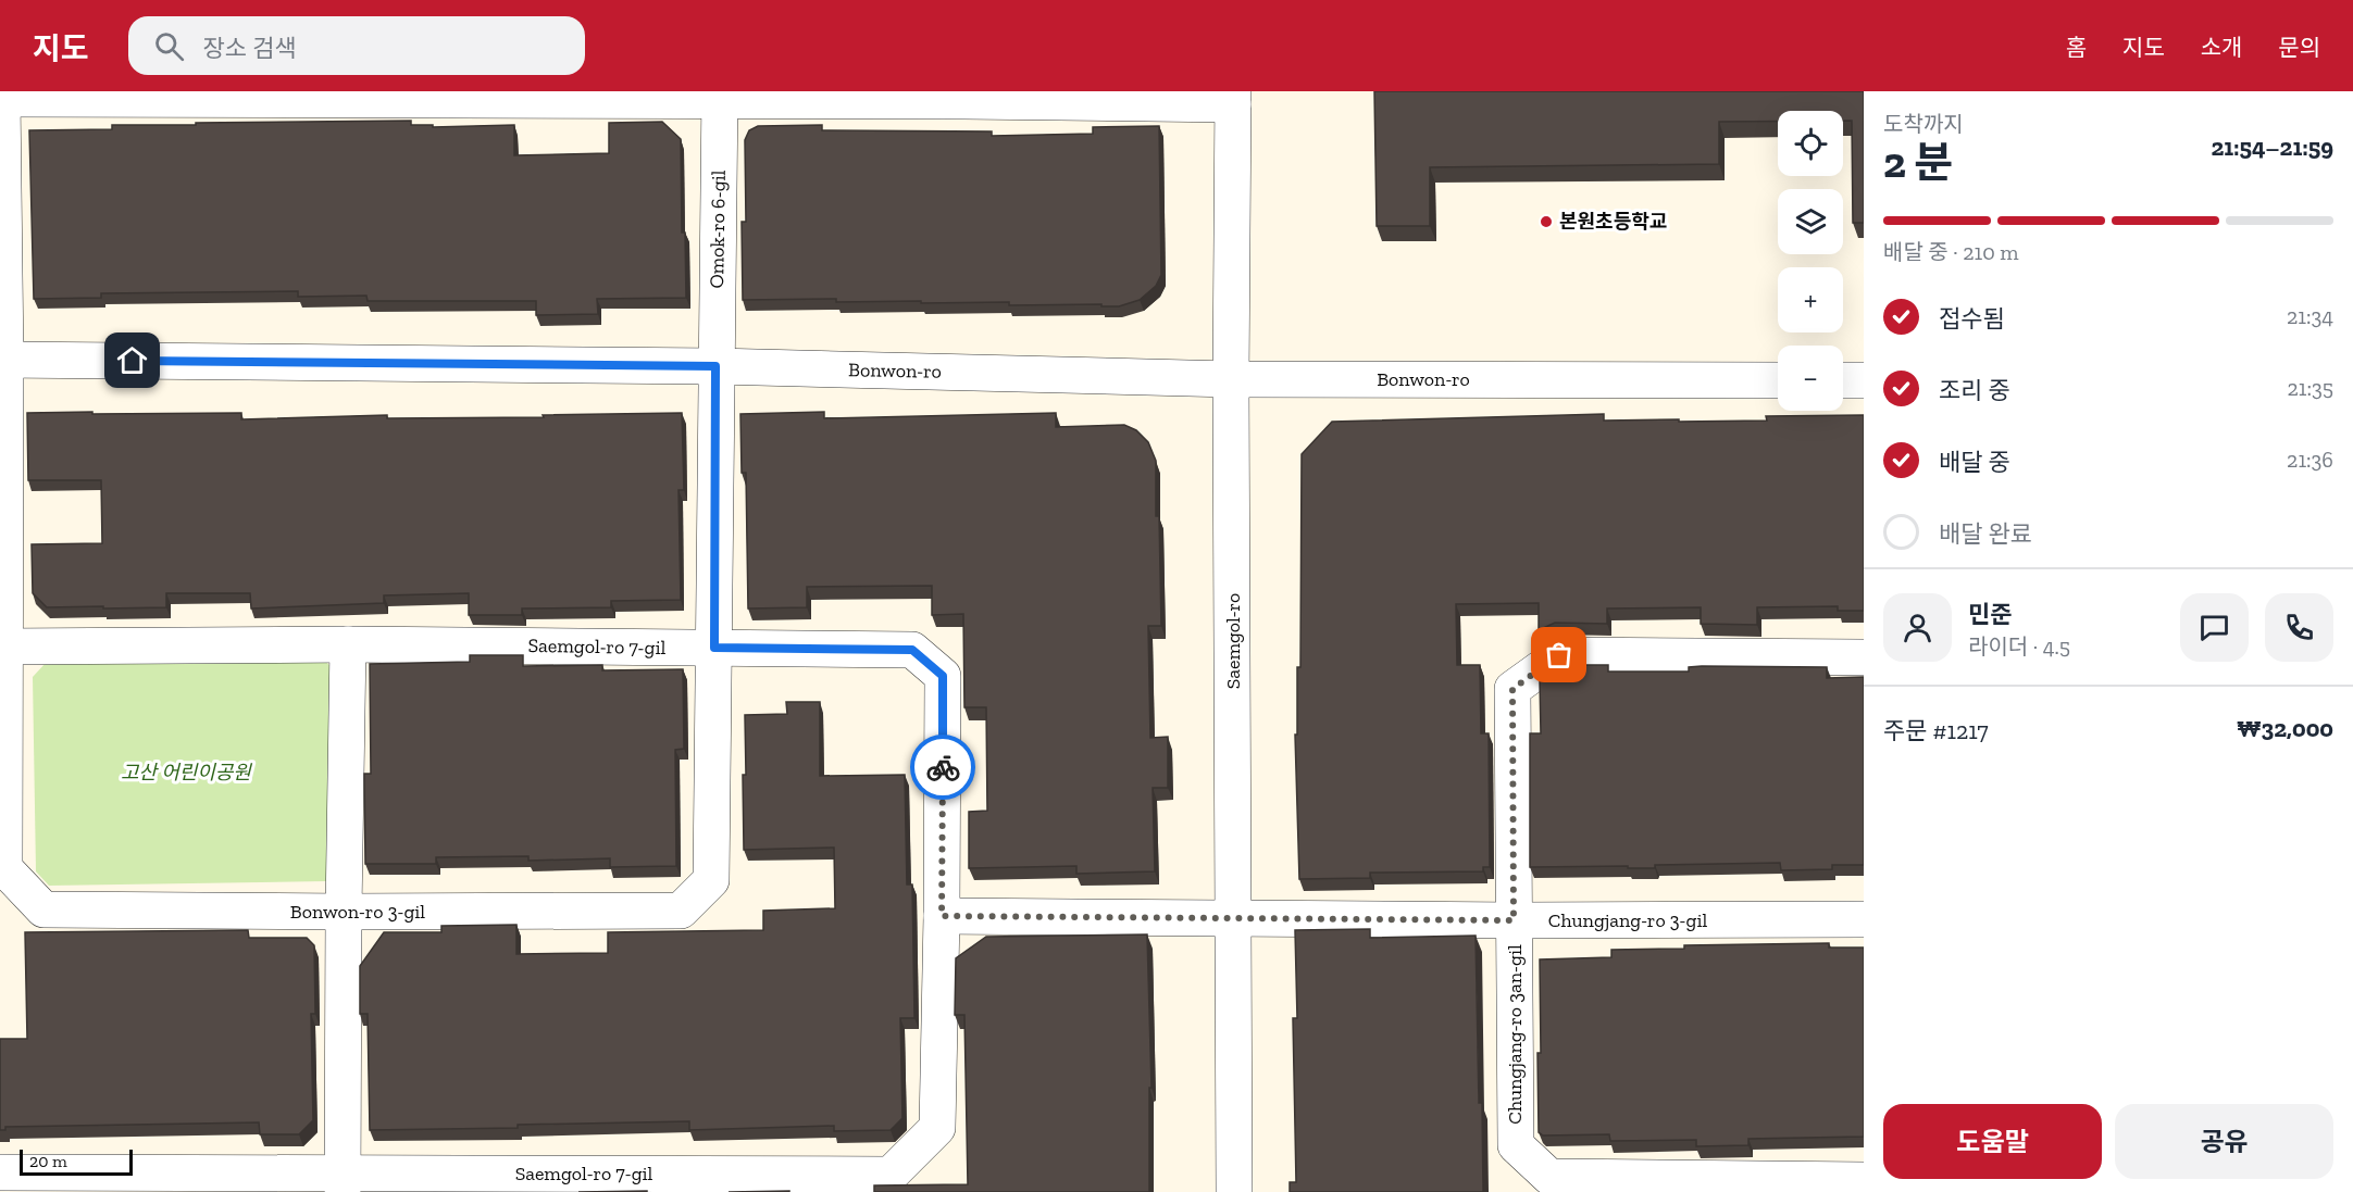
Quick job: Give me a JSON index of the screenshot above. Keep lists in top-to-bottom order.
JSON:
{
  "streets": {
    "street": [
      "Omok-ro 6-gil",
      "Bonwon-ro",
      "Saemgol-ro",
      "Saemgol-ro 7-gil",
      "Bonwon-ro 3-gil",
      "Chungjang-ro 3-gil",
      "Chungjang-ro 3an-gil"
    ]
  },
  "crossings": [
    ["Omok-ro 6-gil", "Bonwon-ro"],
    ["Omok-ro 6-gil", "Bonwon-ro 3-gil"],
    ["Bonwon-ro", "Saemgol-ro"],
    ["Bonwon-ro", "Bonwon-ro 3-gil"],
    ["Saemgol-ro", "Chungjang-ro 3-gil"],
    ["Saemgol-ro 7-gil", "Bonwon-ro 3-gil"],
    ["Chungjang-ro 3-gil", "Chungjang-ro 3an-gil"]
  ],
  "parks": ["고산 어린이공원"],
  "places": ["본원초등학교"],
  "scale_bar": "20 m",
  "page": {
    "header": "지도",
    "search": "장소 검색",
    "nav": [
      "홈",
      "지도",
      "소개",
      "문의"
    ],
    "heading": ["2 분", "도착까지", "21:54–21:59"],
    "panel": [
      "민준",
      "라이더 · 4.5",
      "주문 #1217",
      "₩32,000"
    ],
    "map_buttons": ["+", "−"],
    "bar": "배달 중 · 210 m",
    "list": [
      ["접수됨", "21:34"],
      ["조리 중", "21:35"],
      ["배달 중", "21:36"],
      "배달 완료"
    ],
    "buttons": ["도움말", "공유"],
    "scale": "20 m"
  }
}
